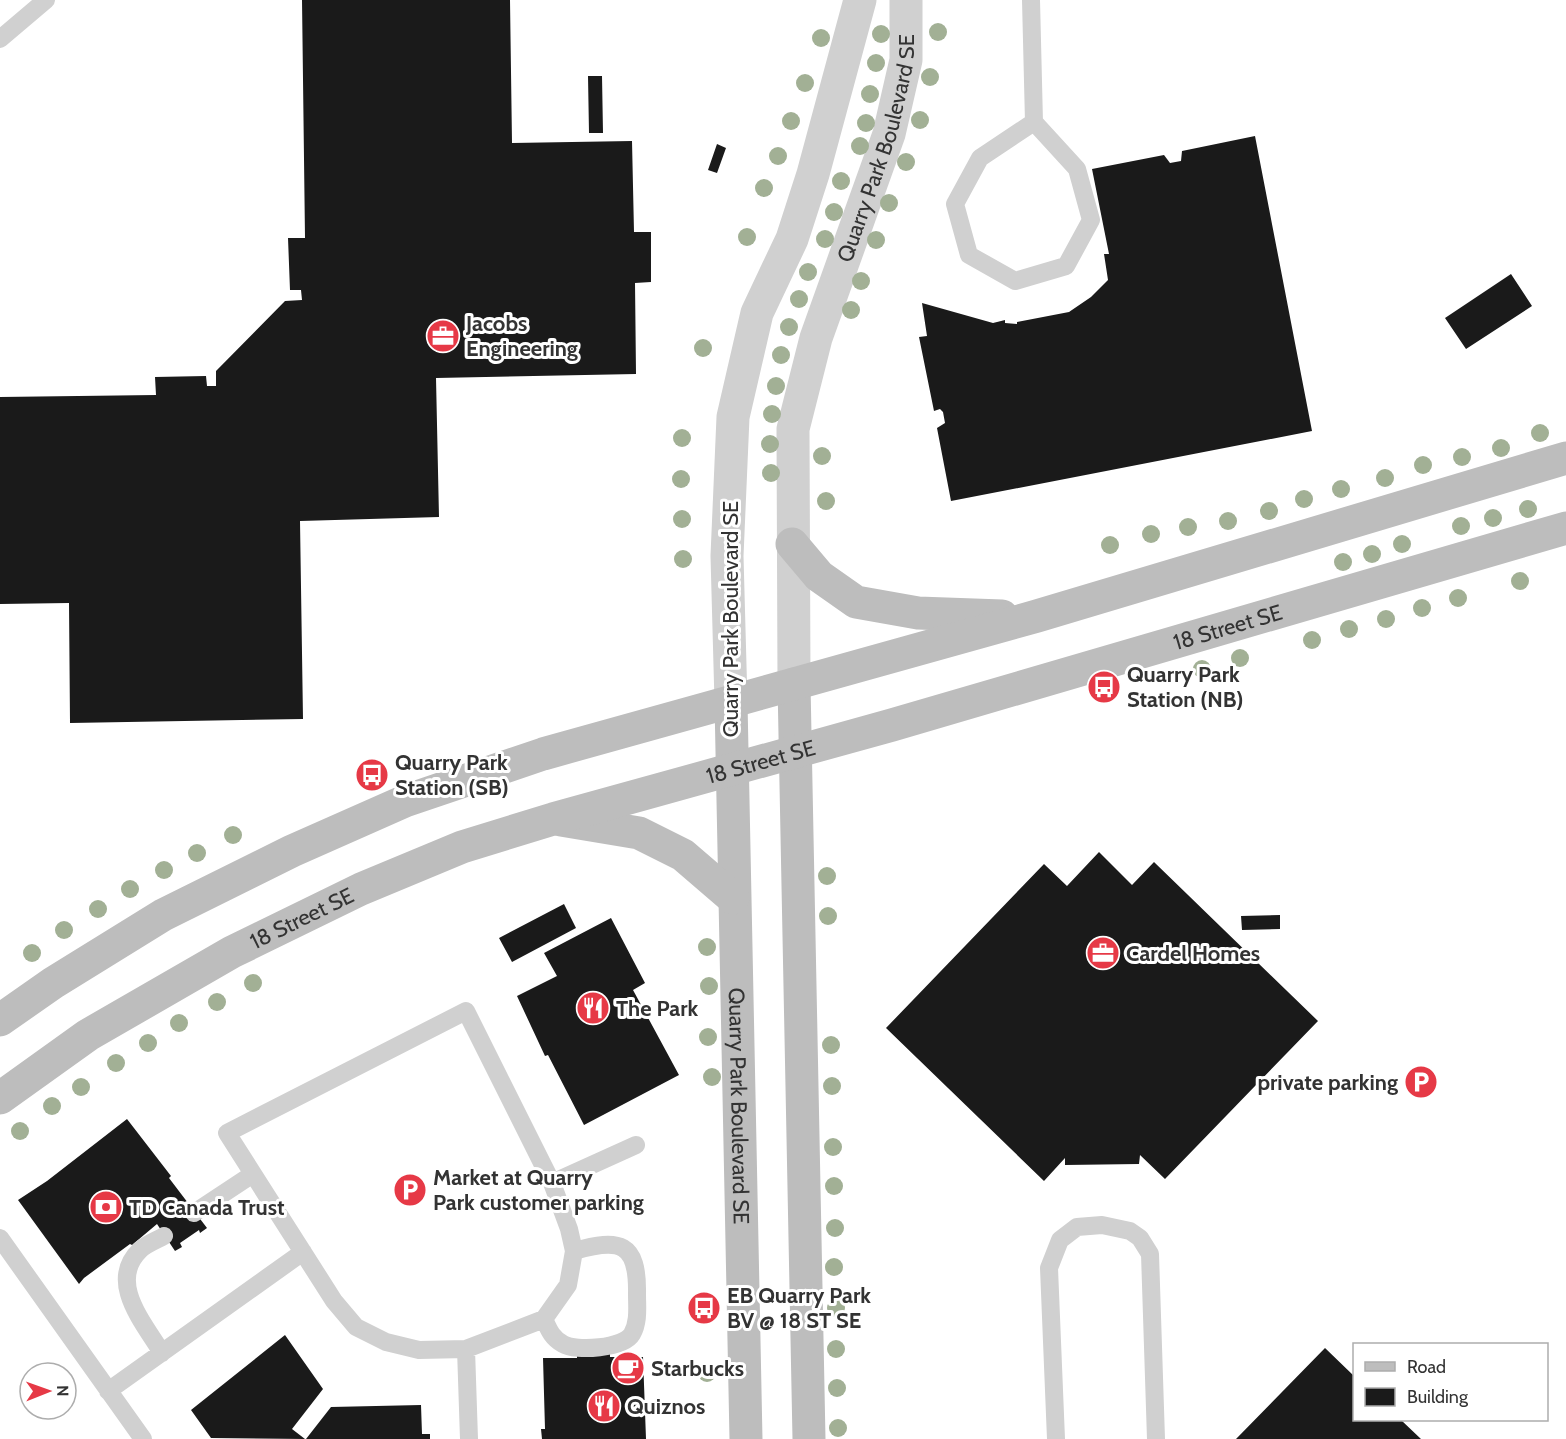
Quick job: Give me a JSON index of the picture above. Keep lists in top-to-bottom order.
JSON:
{
  "streets": {
    "main road": ["Quarry Park Boulevard SE", "18 Street SE"]
  },
  "crossings": [
    ["Quarry Park Boulevard SE", "18 Street SE"]
  ],
  "places": {
    "office": ["Jacobs Engineering", "Cardel Homes"],
    "bus stop": ["Quarry Park Station (NB)", "Quarry Park Station (SB)", "EB Quarry Park BV @ 18 ST SE"],
    "restaurant": ["The Park", "Quiznos"],
    "parking": ["private parking", "Market at Quarry Park customer parking"],
    "bank": ["TD Canada Trust"],
    "cafe": ["Starbucks"]
  },
  "legend": ["Road", "Building"],
  "north": "right"
}
